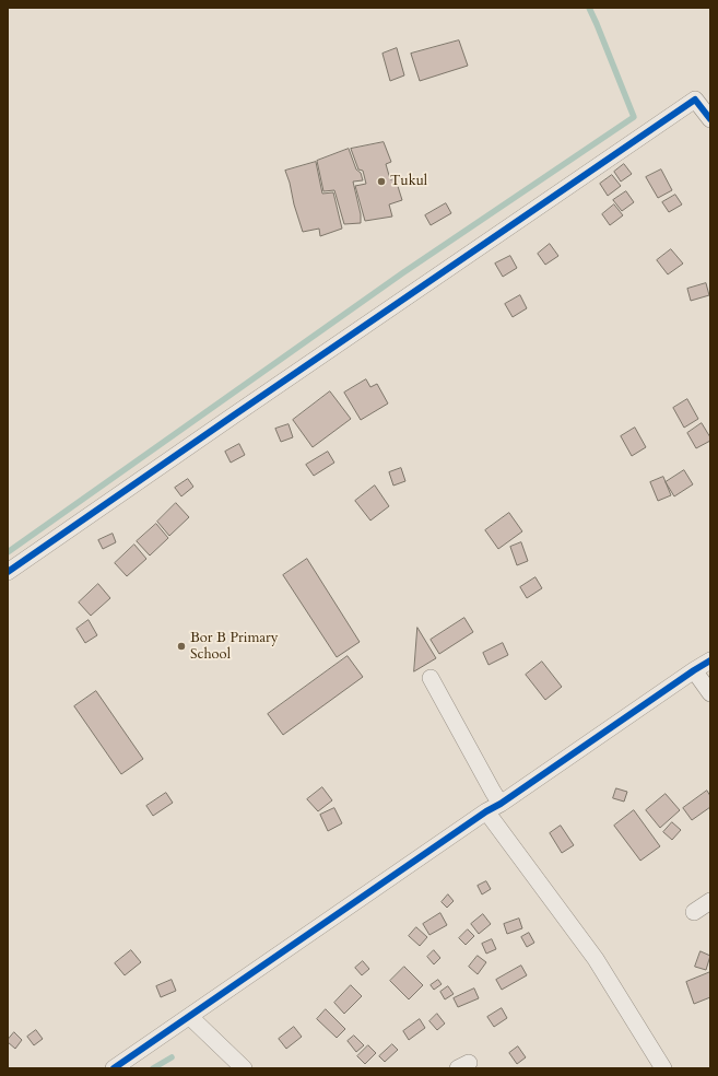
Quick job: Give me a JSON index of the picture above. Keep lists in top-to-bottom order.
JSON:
{
  "places": ["Tukul", "Bor B Primary School"]
}
